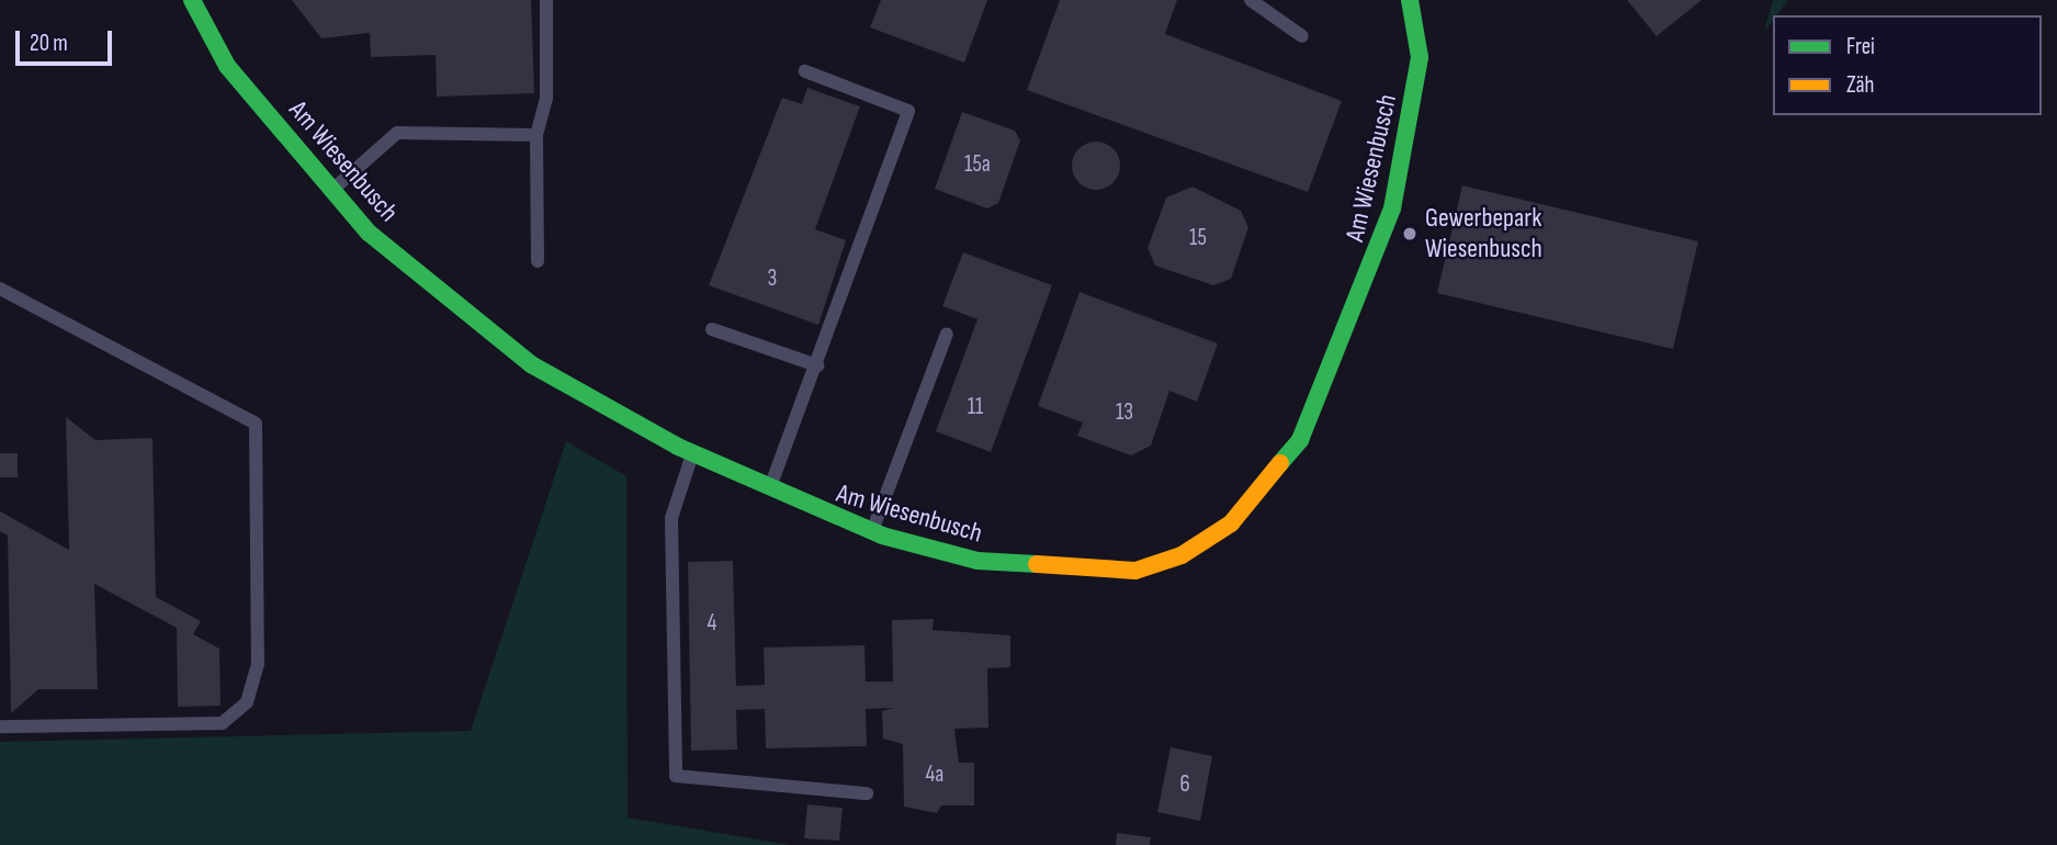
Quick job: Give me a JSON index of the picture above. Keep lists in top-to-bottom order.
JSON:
{
  "streets": {
    "street": ["Am Wiesenbusch"]
  },
  "places": ["Gewerbepark Wiesenbusch"],
  "house_numbers": [
    "15a",
    "15",
    "3",
    "11",
    "13",
    "4",
    "4a",
    "6"
  ],
  "legend": ["Frei", "Zäh"],
  "scale_bar": "20 m"
}
